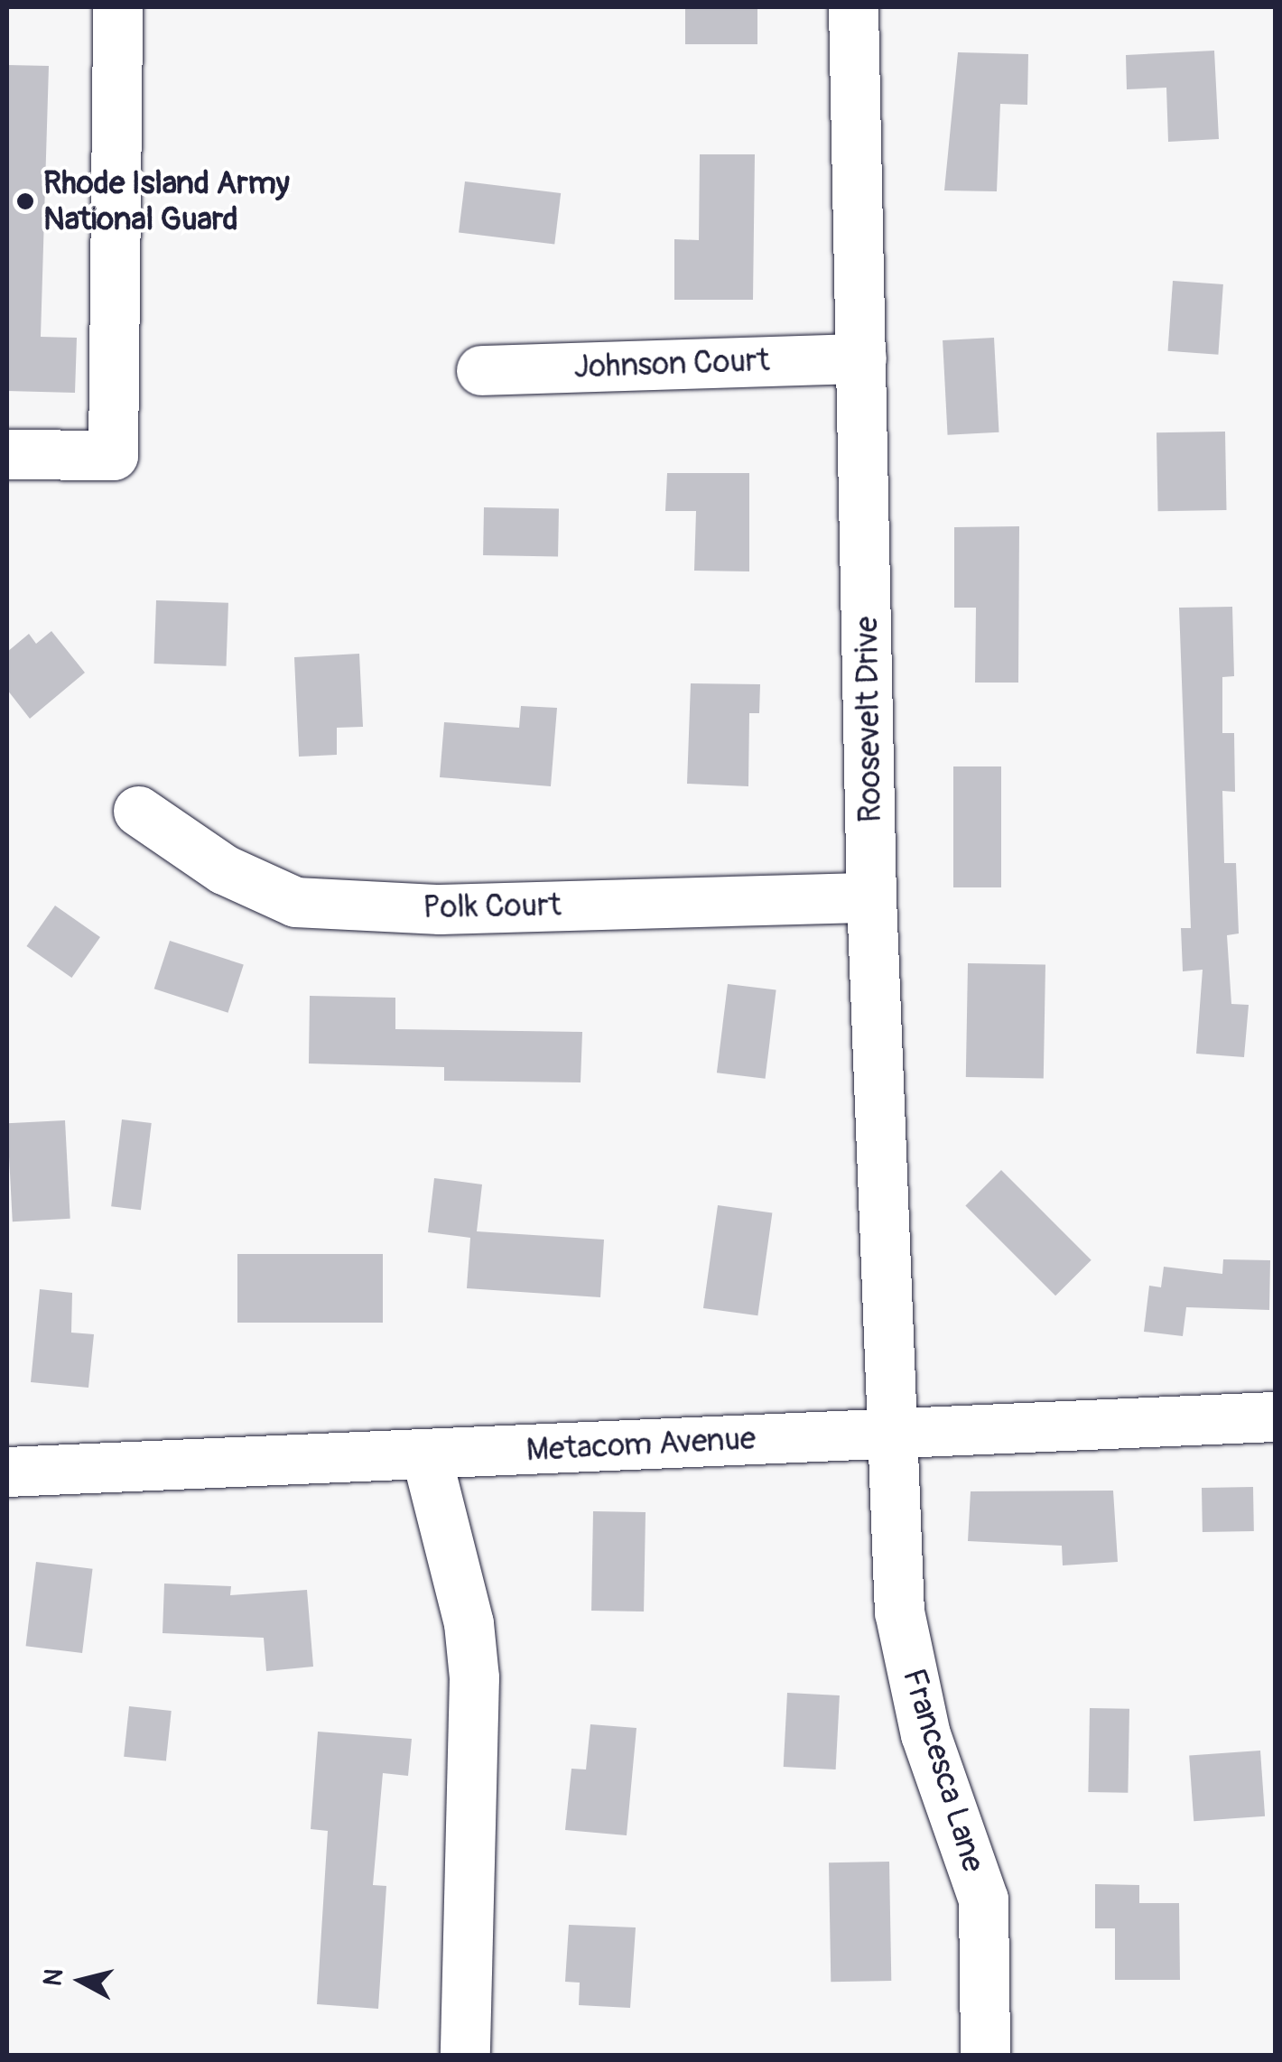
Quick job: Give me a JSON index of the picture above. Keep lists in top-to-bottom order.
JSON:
{
  "streets": {
    "street": [
      "Johnson Court",
      "Roosevelt Drive",
      "Polk Court",
      "Metacom Avenue",
      "Francesca Lane"
    ]
  },
  "crossings": [
    ["Johnson Court", "Roosevelt Drive"],
    ["Roosevelt Drive", "Polk Court"],
    ["Roosevelt Drive", "Metacom Avenue"],
    ["Roosevelt Drive", "Francesca Lane"],
    ["Metacom Avenue", "Francesca Lane"]
  ],
  "places": ["Rhode Island Army National Guard"],
  "north": "left"
}
